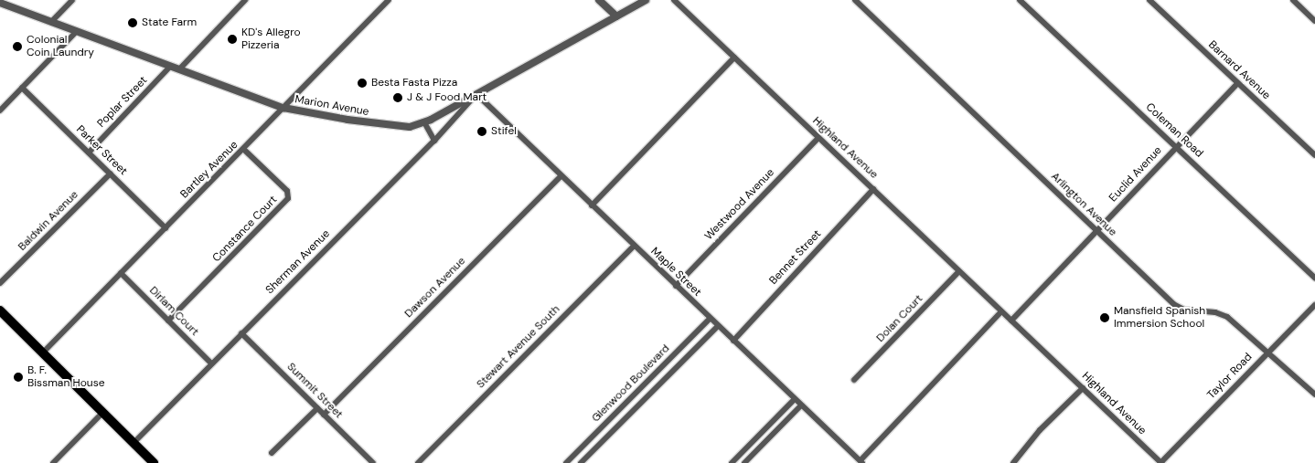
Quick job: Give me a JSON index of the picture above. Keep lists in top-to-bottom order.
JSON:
{
  "streets": {
    "street": [
      "Barnard Avenue",
      "Poplar Street",
      "Marion Avenue",
      "Coleman Road",
      "Highland Avenue",
      "Parker Street",
      "Bartley Avenue",
      "Euclid Avenue",
      "Westwood Avenue",
      "Arlington Avenue",
      "Baldwin Avenue",
      "Constance Court",
      "Bennet Street",
      "Sherman Avenue",
      "Maple Street",
      "Dawson Avenue",
      "Dirlam Court",
      "Dolan Court",
      "Stewart Avenue South",
      "Taylor Road",
      "Glenwood Boulevard",
      "Summit Street"
    ]
  },
  "crossings": [
    ["Barnard Avenue", "Euclid Avenue"],
    ["Poplar Street", "Marion Avenue"],
    ["Poplar Street", "Parker Street"],
    ["Marion Avenue", "Bartley Avenue"],
    ["Marion Avenue", "Sherman Avenue"],
    ["Marion Avenue", "Maple Street"],
    ["Coleman Road", "Euclid Avenue"],
    ["Highland Avenue", "Euclid Avenue"],
    ["Highland Avenue", "Westwood Avenue"],
    ["Highland Avenue", "Bennet Street"],
    ["Highland Avenue", "Dolan Court"],
    ["Highland Avenue", "Taylor Road"],
    ["Parker Street", "Bartley Avenue"],
    ["Parker Street", "Baldwin Avenue"],
    ["Bartley Avenue", "Constance Court"],
    ["Bartley Avenue", "Dirlam Court"],
    ["Euclid Avenue", "Arlington Avenue"],
    ["Westwood Avenue", "Maple Street"],
    ["Arlington Avenue", "Taylor Road"],
    ["Constance Court", "Dirlam Court"],
    ["Bennet Street", "Maple Street"],
    ["Sherman Avenue", "Maple Street"],
    ["Sherman Avenue", "Dirlam Court"],
    ["Sherman Avenue", "Summit Street"],
    ["Maple Street", "Dawson Avenue"],
    ["Maple Street", "Stewart Avenue South"],
    ["Maple Street", "Glenwood Boulevard"],
    ["Dawson Avenue", "Summit Street"]
  ],
  "places": [
    "State Farm",
    "KD's Allegro Pizzeria",
    "Colonial Coin Laundry",
    "Besta Fasta Pizza",
    "J & J Food Mart",
    "Stifel",
    "Mansfield Spanish Immersion School",
    "B. F. Bissman House"
  ]
}
